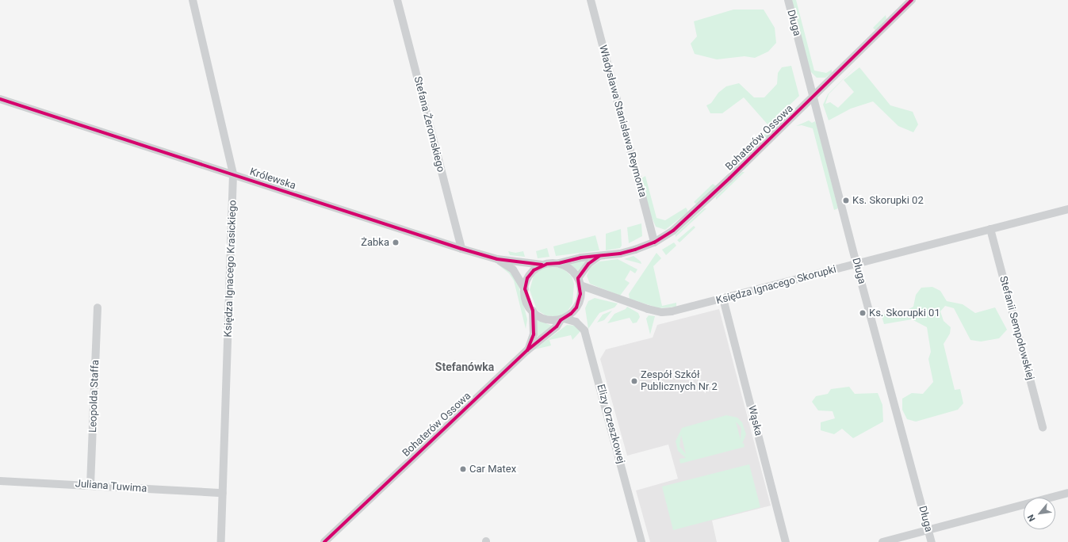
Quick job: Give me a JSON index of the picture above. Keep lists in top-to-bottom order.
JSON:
{
  "streets": {
    "street": [
      "Długa",
      "Władysława Stanisława Reymonta",
      "Stefana Żeromskiego",
      "Bohaterów Ossowa",
      "Królewska",
      "Księdza Ignacego Krasickiego",
      "Księdza Ignacego Skorupki",
      "Stefanii Sempołowskiej",
      "Leopolda Staffa",
      "Wąska",
      "Elizy Orzeszkowej",
      "Juliana Tuwima"
    ]
  },
  "crossings": [
    ["Długa", "Bohaterów Ossowa"],
    ["Długa", "Księdza Ignacego Skorupki"],
    ["Władysława Stanisława Reymonta", "Bohaterów Ossowa"],
    ["Stefana Żeromskiego", "Królewska"],
    ["Bohaterów Ossowa", "Królewska"],
    ["Bohaterów Ossowa", "Księdza Ignacego Skorupki"],
    ["Bohaterów Ossowa", "Elizy Orzeszkowej"],
    ["Królewska", "Księdza Ignacego Krasickiego"],
    ["Królewska", "Księdza Ignacego Skorupki"],
    ["Królewska", "Elizy Orzeszkowej"],
    ["Księdza Ignacego Krasickiego", "Juliana Tuwima"],
    ["Księdza Ignacego Skorupki", "Stefanii Sempołowskiej"],
    ["Księdza Ignacego Skorupki", "Wąska"],
    ["Księdza Ignacego Skorupki", "Elizy Orzeszkowej"],
    ["Leopolda Staffa", "Juliana Tuwima"]
  ],
  "districts": ["Stefanówka"],
  "places": [
    "Ks. Skorupki 02",
    "Żabka",
    "Ks. Skorupki 01",
    "Zespół Szkół Publicznych Nr 2",
    "Car Matex"
  ],
  "north": "bottom left"
}
